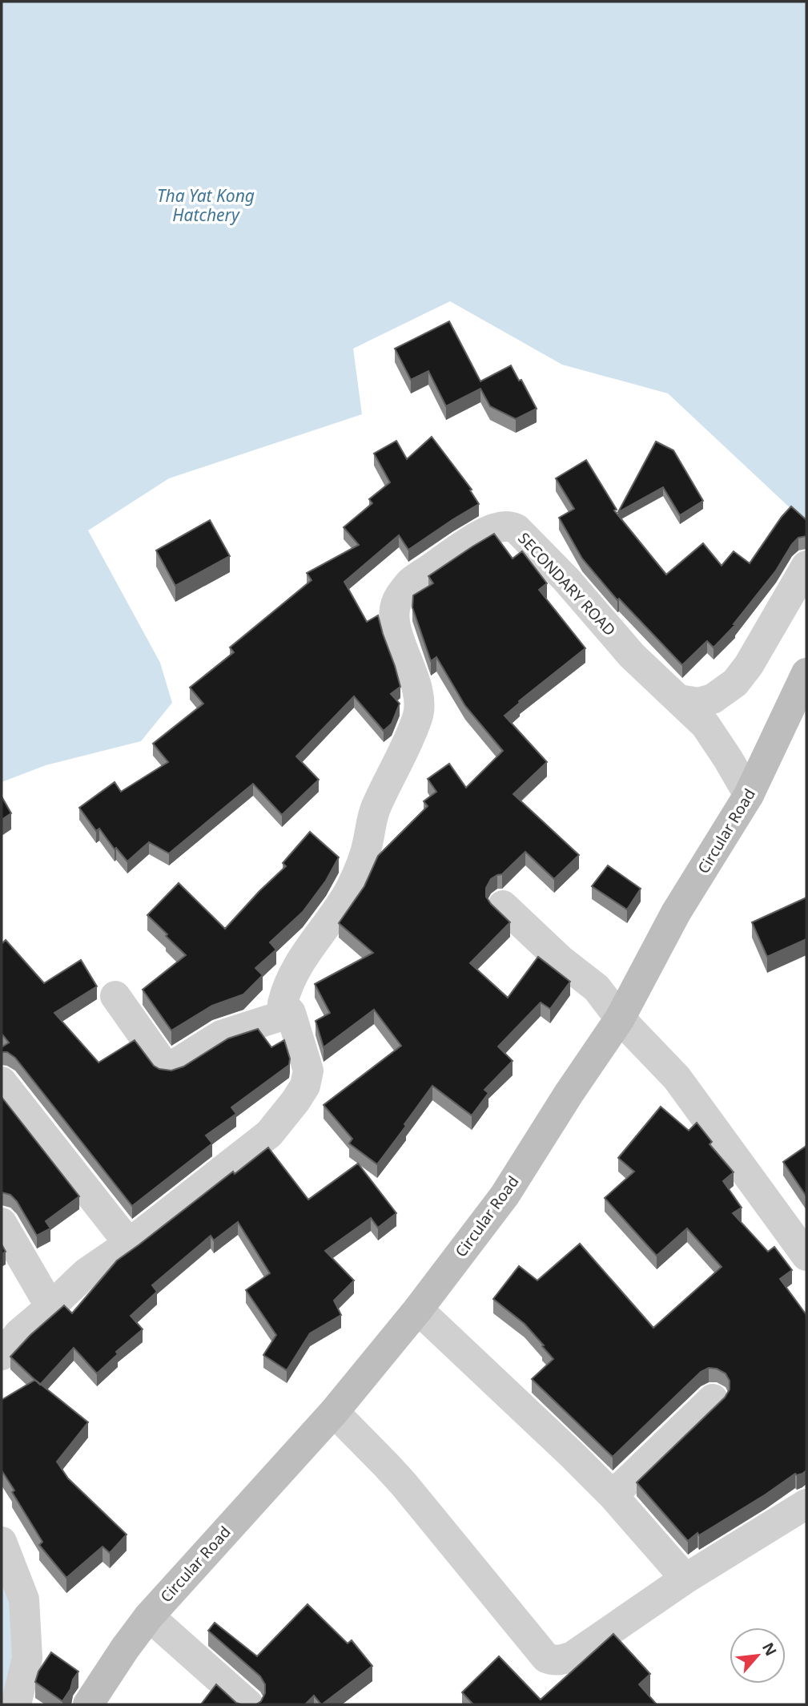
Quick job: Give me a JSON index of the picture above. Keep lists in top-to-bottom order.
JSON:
{
  "streets": {
    "street": ["SECONDARY ROAD", "Circular Road"]
  },
  "crossings": [
    ["SECONDARY ROAD", "Circular Road"]
  ],
  "water": ["Tha Yat Kong Hatchery"],
  "north": "top right"
}
